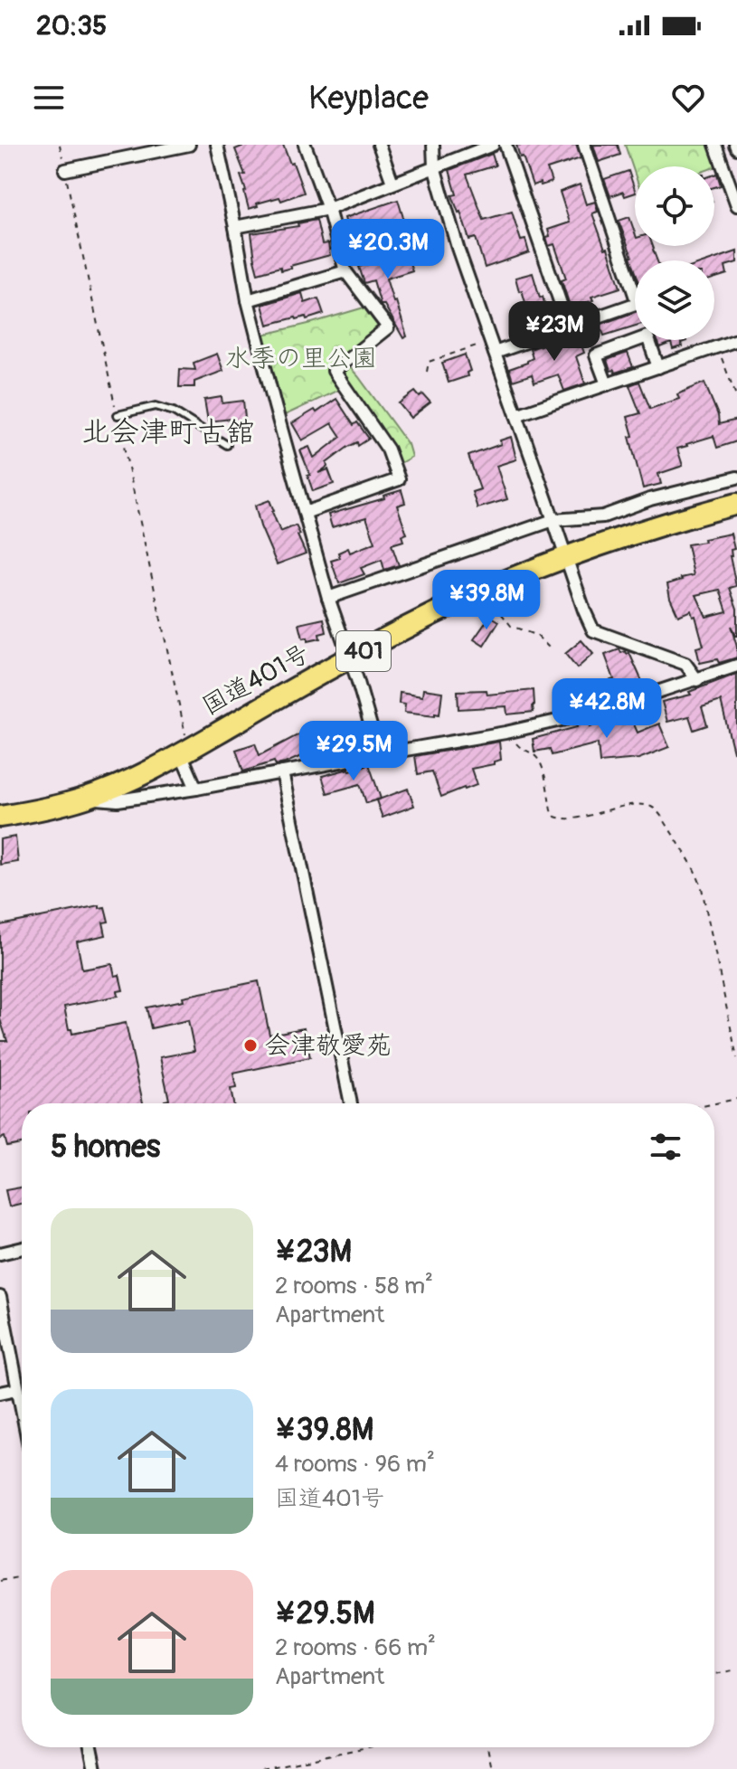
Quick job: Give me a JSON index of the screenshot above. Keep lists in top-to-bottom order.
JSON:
{
  "streets": {
    "highway": ["401", "国道401号"]
  },
  "districts": ["北会津町古舘"],
  "parks": ["水季の里公園"],
  "places": ["会津敬愛苑"],
  "page": {
    "status": "20:35",
    "header": "Keyplace",
    "price": [
      "¥20.3M",
      "¥23M",
      "¥39.8M",
      "¥42.8M",
      "¥29.5M"
    ],
    "heading": "5 homes",
    "list": [
      {
        "name": "¥23M",
        "note": "2 rooms · 58 m² · Apartment"
      },
      {
        "name": "¥39.8M",
        "note": "4 rooms · 96 m² · 国道401号"
      },
      {
        "name": "¥29.5M",
        "note": "2 rooms · 66 m² · Apartment"
      }
    ]
  }
}
